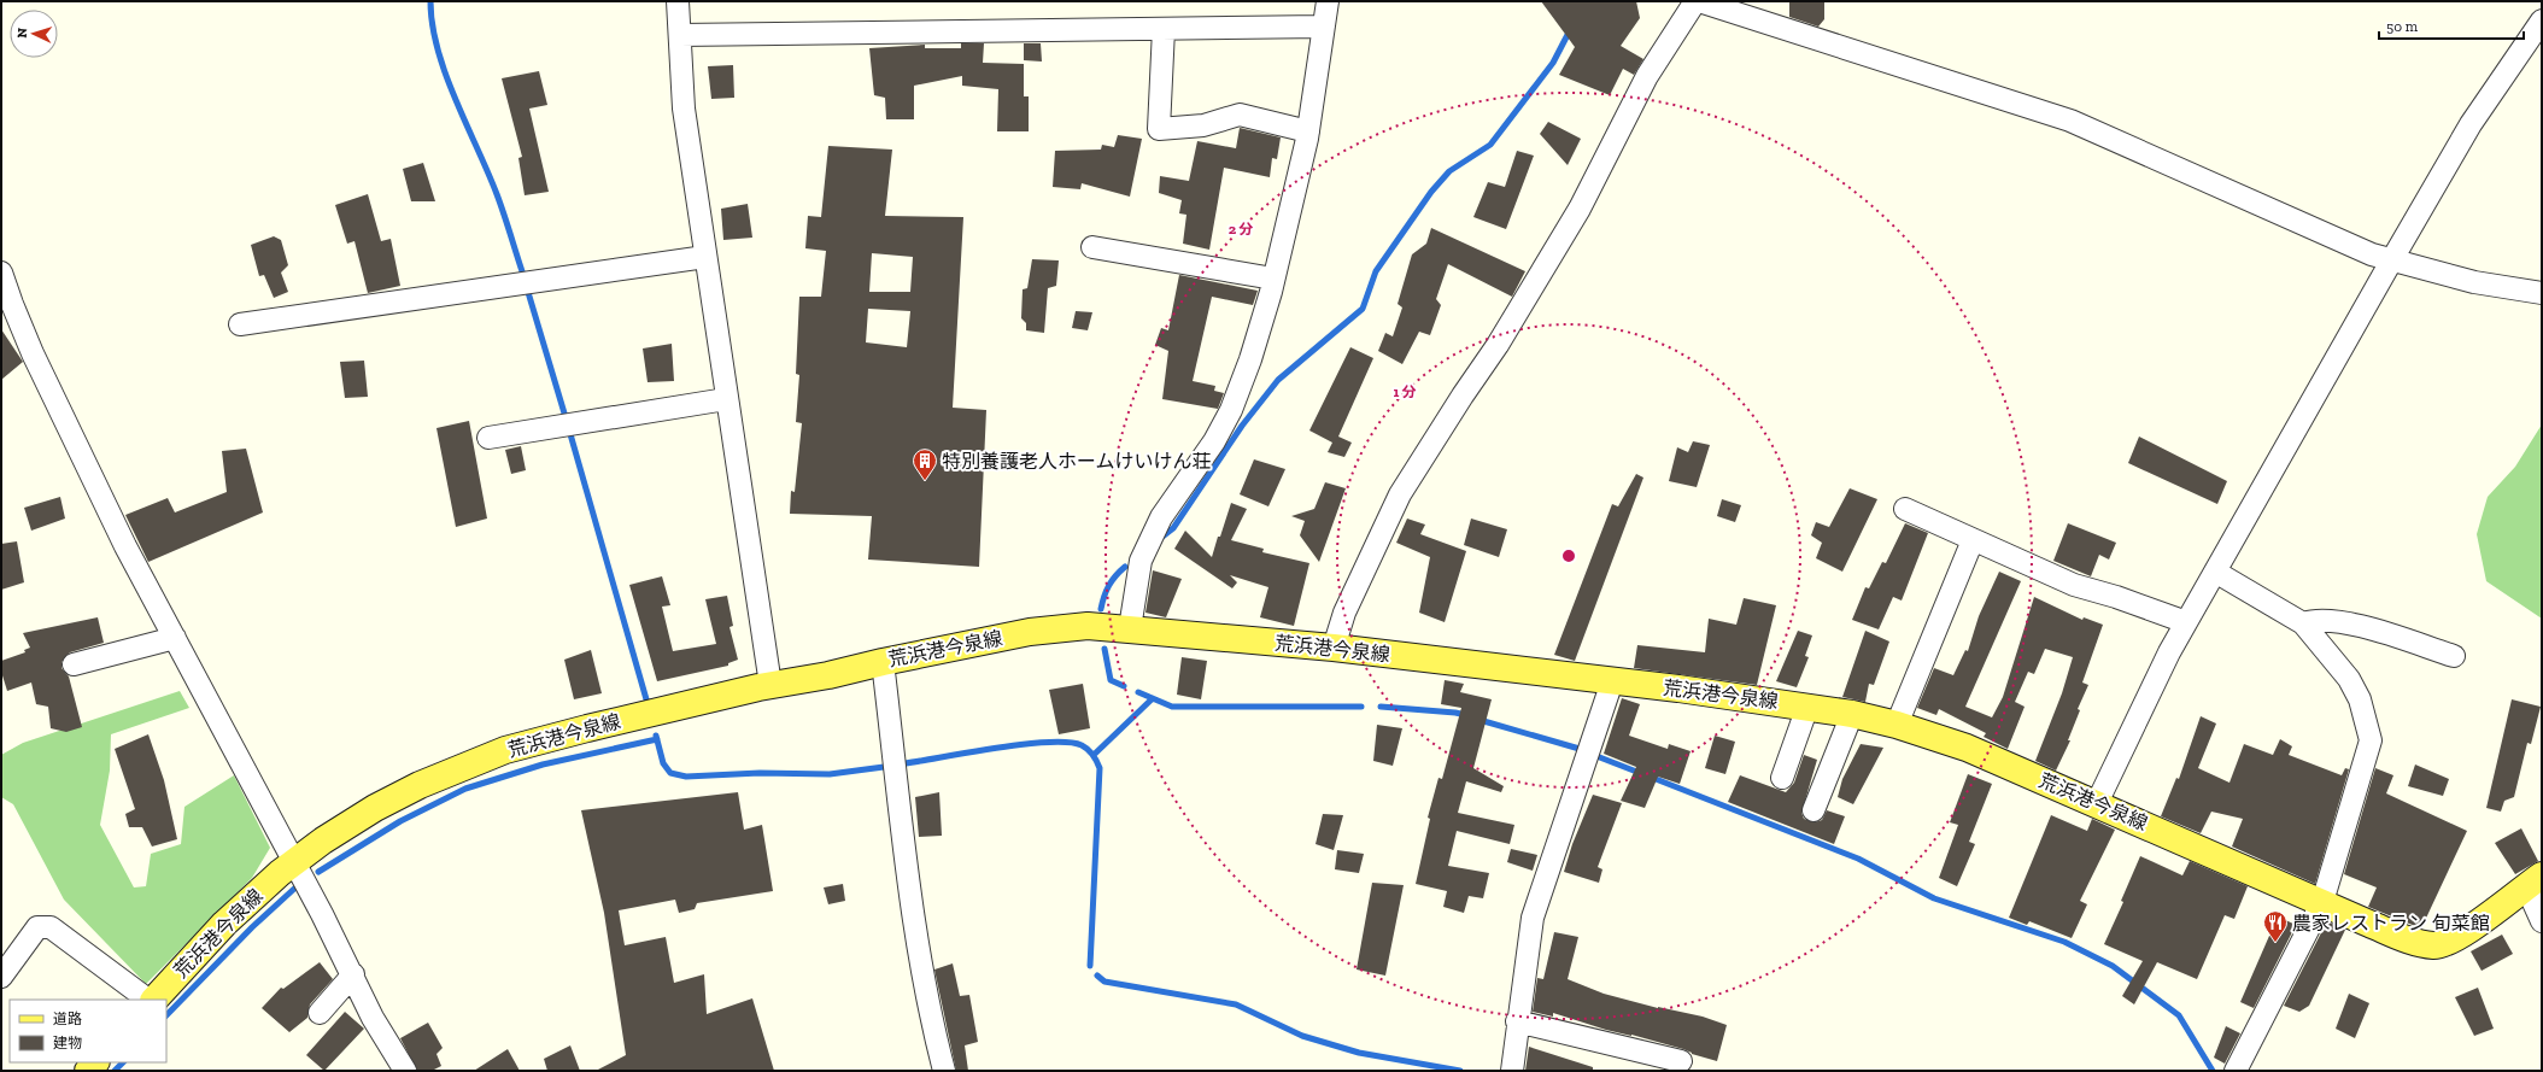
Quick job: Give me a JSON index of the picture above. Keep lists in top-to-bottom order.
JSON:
{
  "streets": {
    "main road": ["荒浜港今泉線"]
  },
  "places": {
    "building": ["特別養護老人ホームけいけん荘"],
    "restaurant": ["農家レストラン 旬菜館"]
  },
  "legend": ["道路", "建物"],
  "scale_bar": "50 m",
  "north": "left",
  "rings": ["2 分", "1 分"]
}
